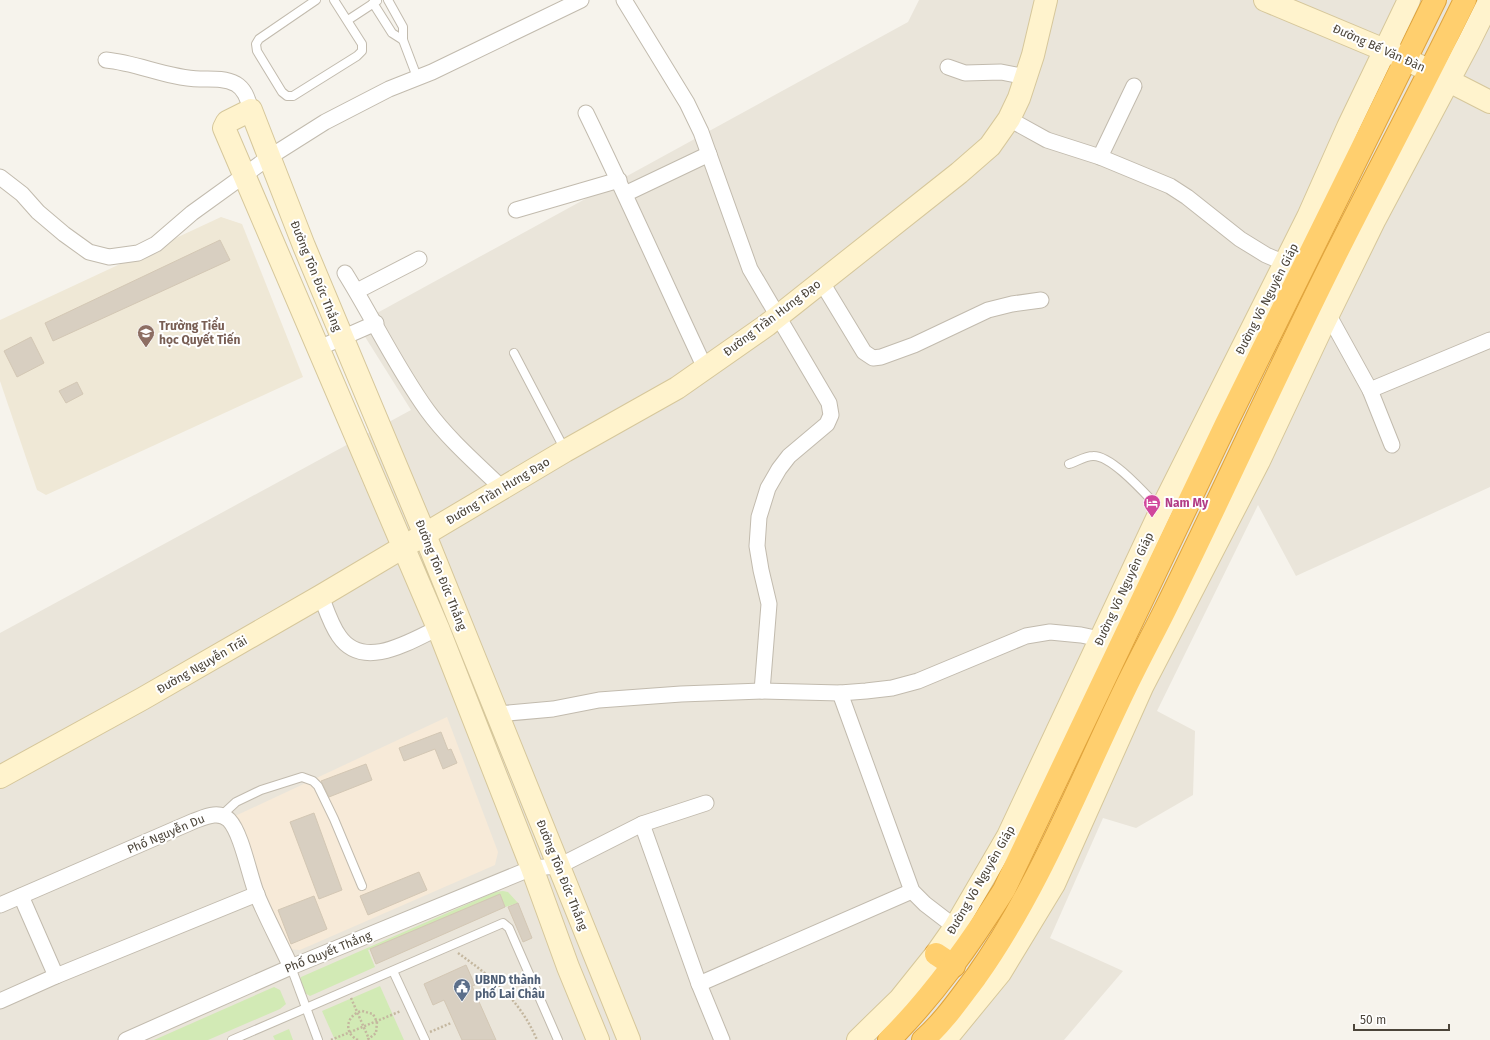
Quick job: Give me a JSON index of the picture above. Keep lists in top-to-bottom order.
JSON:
{
  "streets": {
    "highway": ["Đường Võ Nguyên Giáp"],
    "street": [
      "Đường Bế Văn Đàn",
      "Đường Tôn Đức Thắng",
      "Đường Trần Hưng Đạo",
      "Đường Nguyễn Trãi",
      "Phố Nguyễn Du",
      "Phố Quyết Thắng"
    ]
  },
  "crossings": [
    ["Đường Bế Văn Đàn", "Đường Võ Nguyên Giáp"],
    ["Đường Tôn Đức Thắng", "Đường Trần Hưng Đạo"],
    ["Đường Tôn Đức Thắng", "Đường Nguyễn Trãi"],
    ["Đường Tôn Đức Thắng", "Phố Quyết Thắng"],
    ["Đường Trần Hưng Đạo", "Đường Nguyễn Trãi"],
    ["Phố Nguyễn Du", "Phố Quyết Thắng"]
  ],
  "places": {
    "school or university": ["Trường Tiểu học Quyết Tiến"],
    "hotel": ["Nam My"],
    "public building": ["UBND thành phố Lai Châu"]
  },
  "scale_bar": "50 m"
}
